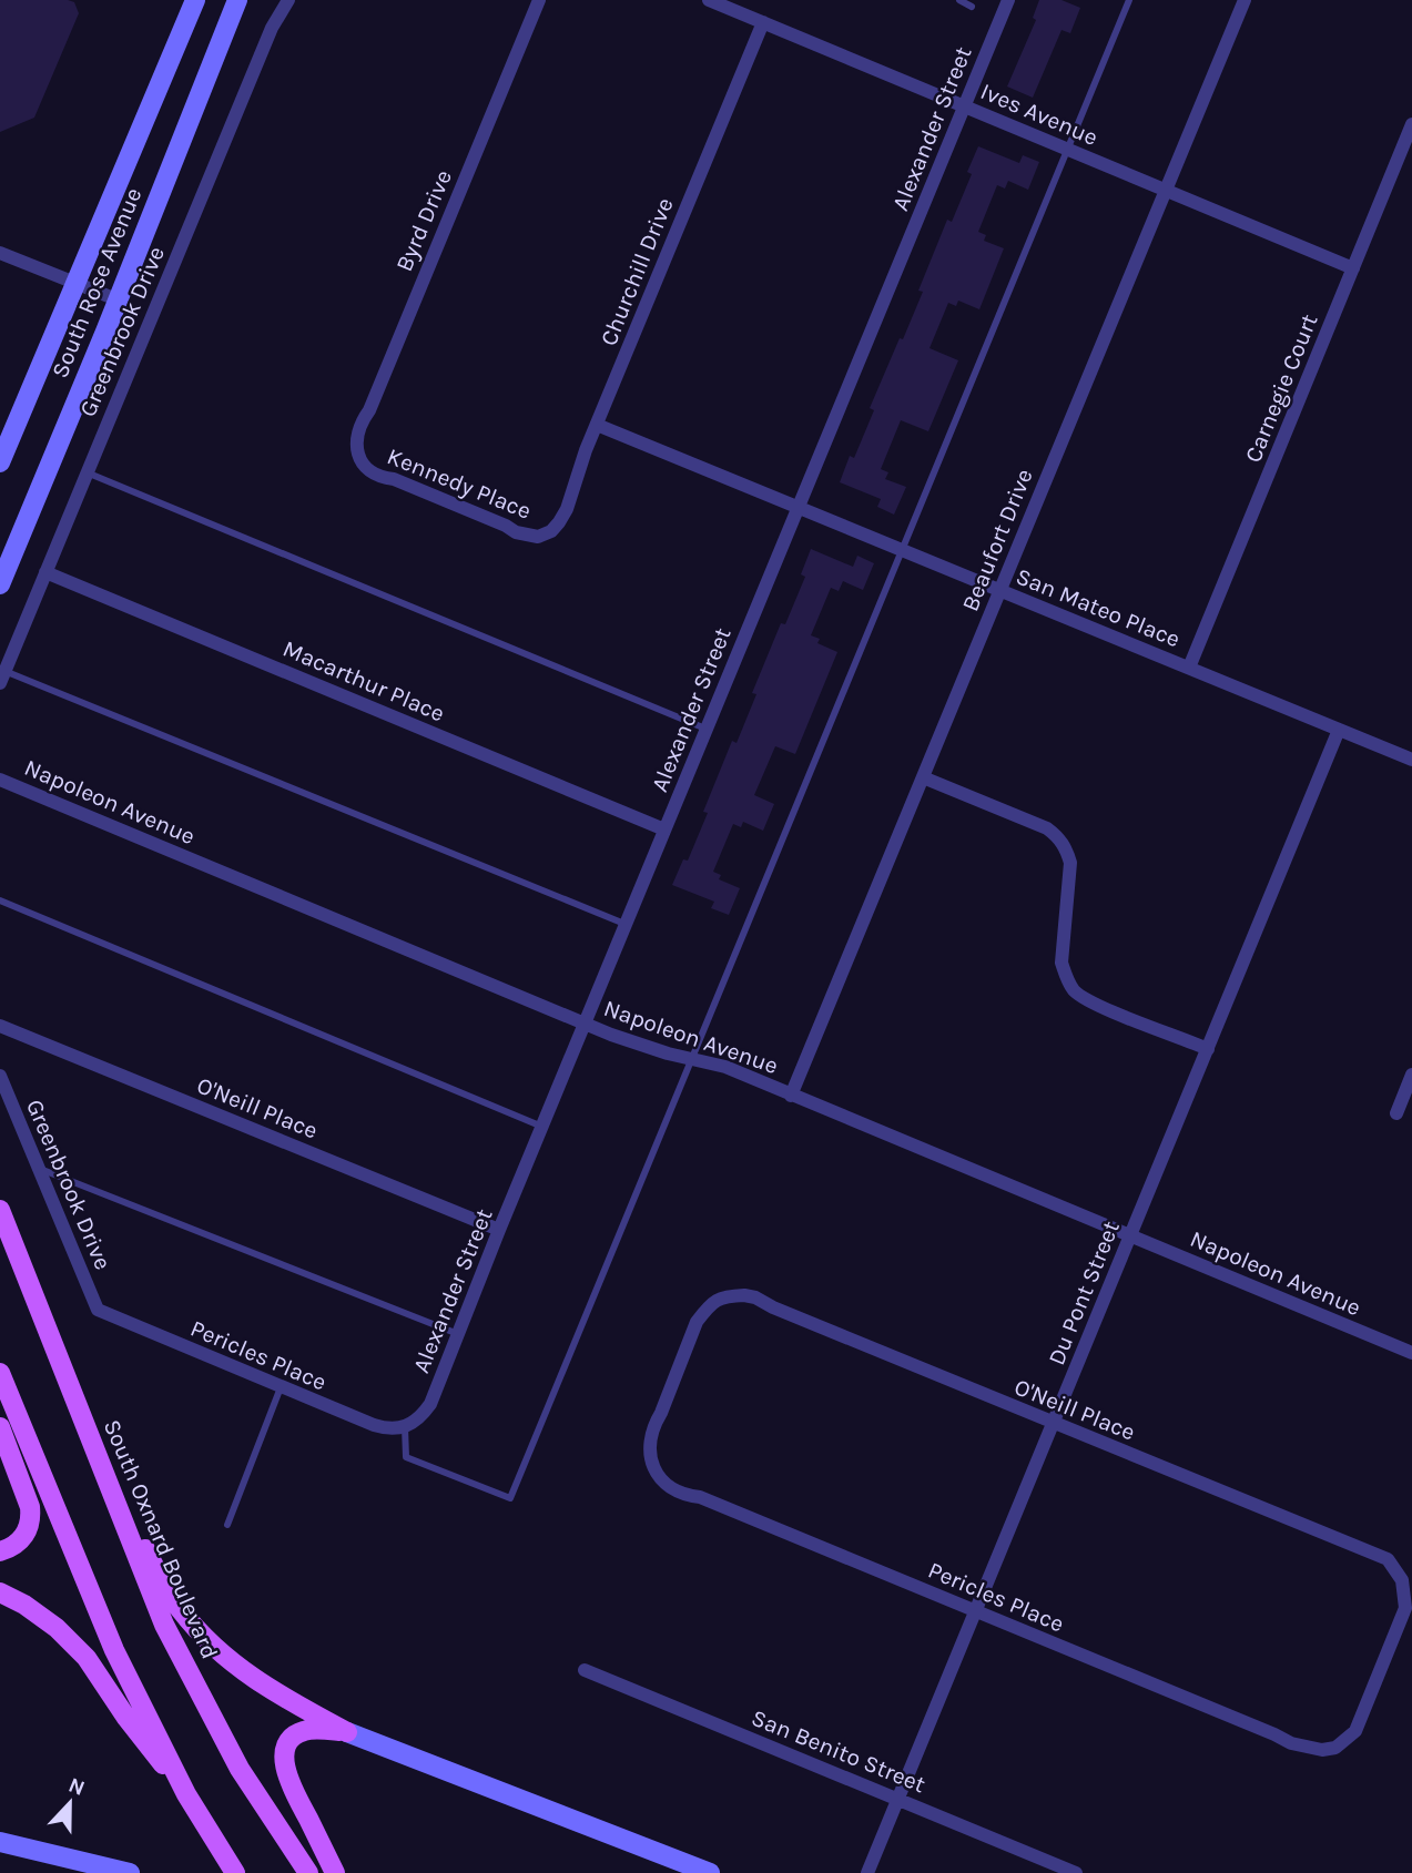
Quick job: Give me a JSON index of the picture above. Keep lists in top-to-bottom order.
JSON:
{
  "streets": {
    "main road": ["South Rose Avenue", "South Oxnard Boulevard"],
    "street": [
      "Ives Avenue",
      "Alexander Street",
      "Byrd Drive",
      "Churchill Drive",
      "Greenbrook Drive",
      "Carnegie Court",
      "Kennedy Place",
      "Beaufort Drive",
      "San Mateo Place",
      "Macarthur Place",
      "Napoleon Avenue",
      "O'Neill Place",
      "Du Pont Street",
      "Pericles Place",
      "San Benito Street"
    ]
  },
  "crossings": [
    ["Ives Avenue", "Alexander Street"],
    ["Ives Avenue", "Churchill Drive"],
    ["Ives Avenue", "Carnegie Court"],
    ["Ives Avenue", "Beaufort Drive"],
    ["Alexander Street", "San Mateo Place"],
    ["Alexander Street", "Macarthur Place"],
    ["Alexander Street", "Napoleon Avenue"],
    ["Alexander Street", "O'Neill Place"],
    ["Alexander Street", "Pericles Place"],
    ["Byrd Drive", "Kennedy Place"],
    ["Churchill Drive", "Kennedy Place"],
    ["Churchill Drive", "San Mateo Place"],
    ["Greenbrook Drive", "Macarthur Place"],
    ["Greenbrook Drive", "Pericles Place"],
    ["Carnegie Court", "San Mateo Place"],
    ["Beaufort Drive", "San Mateo Place"],
    ["Beaufort Drive", "Napoleon Avenue"],
    ["San Mateo Place", "Du Pont Street"],
    ["Napoleon Avenue", "Du Pont Street"],
    ["O'Neill Place", "Du Pont Street"],
    ["O'Neill Place", "Pericles Place"],
    ["Du Pont Street", "Pericles Place"],
    ["Du Pont Street", "San Benito Street"]
  ],
  "north": "top"
}
